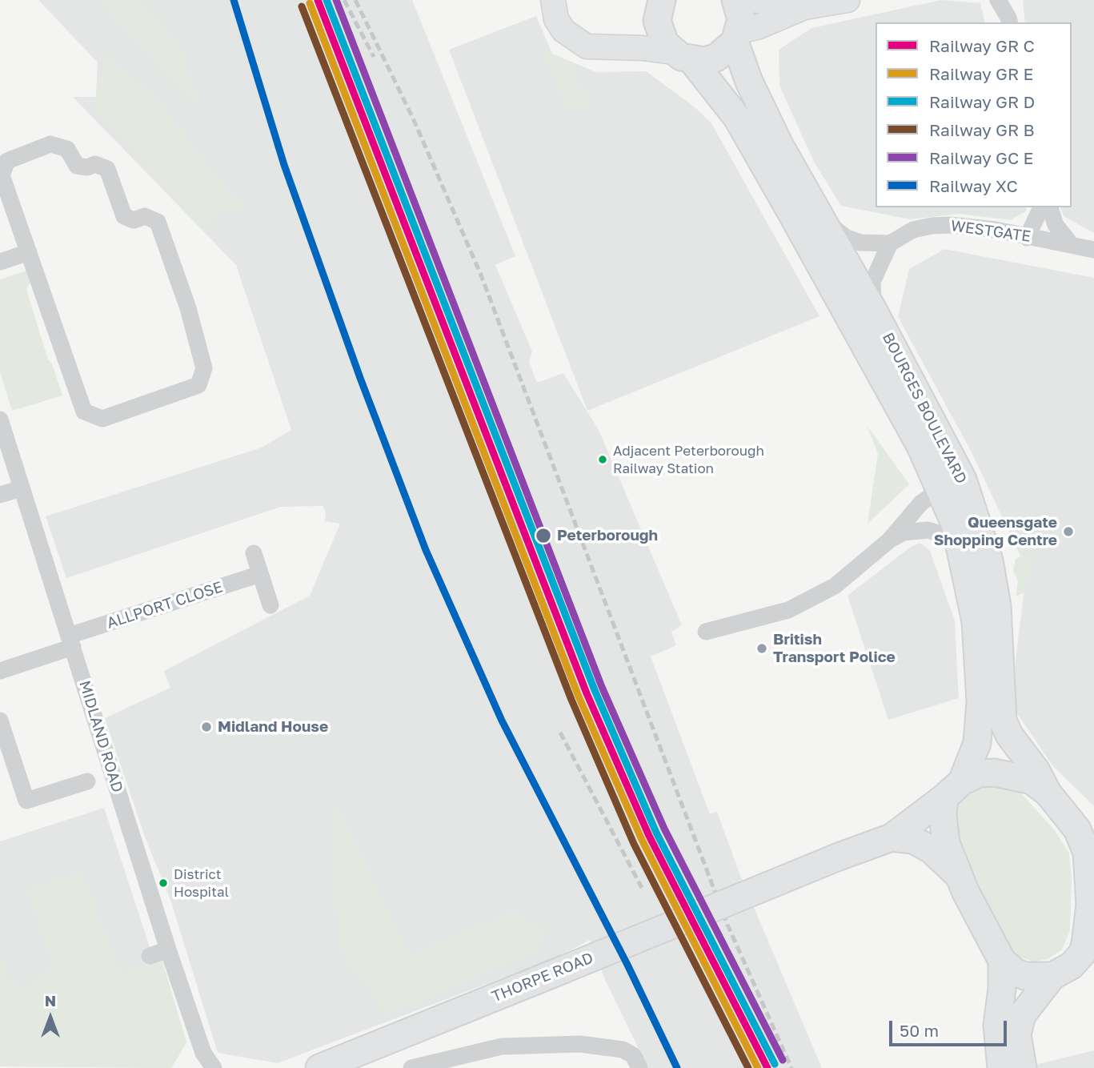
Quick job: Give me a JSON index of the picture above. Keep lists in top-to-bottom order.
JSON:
{
  "streets": {
    "main road": ["BOURGES BOULEVARD", "THORPE ROAD"],
    "street": ["WESTGATE", "ALLPORT CLOSE", "MIDLAND ROAD"]
  },
  "crossings": [
    ["BOURGES BOULEVARD", "THORPE ROAD"],
    ["ALLPORT CLOSE", "MIDLAND ROAD"]
  ],
  "places": [
    "Adjacent Peterborough Railway Station",
    "Queensgate Shopping Centre",
    "Peterborough",
    "British Transport Police",
    "Midland House",
    "District Hospital"
  ],
  "lines": ["rail line XC"],
  "legend": [
    "Railway GR C",
    "Railway GR E",
    "Railway GR D",
    "Railway GR B",
    "Railway GC E",
    "Railway XC"
  ],
  "scale_bar": "50 m",
  "north": "top"
}
